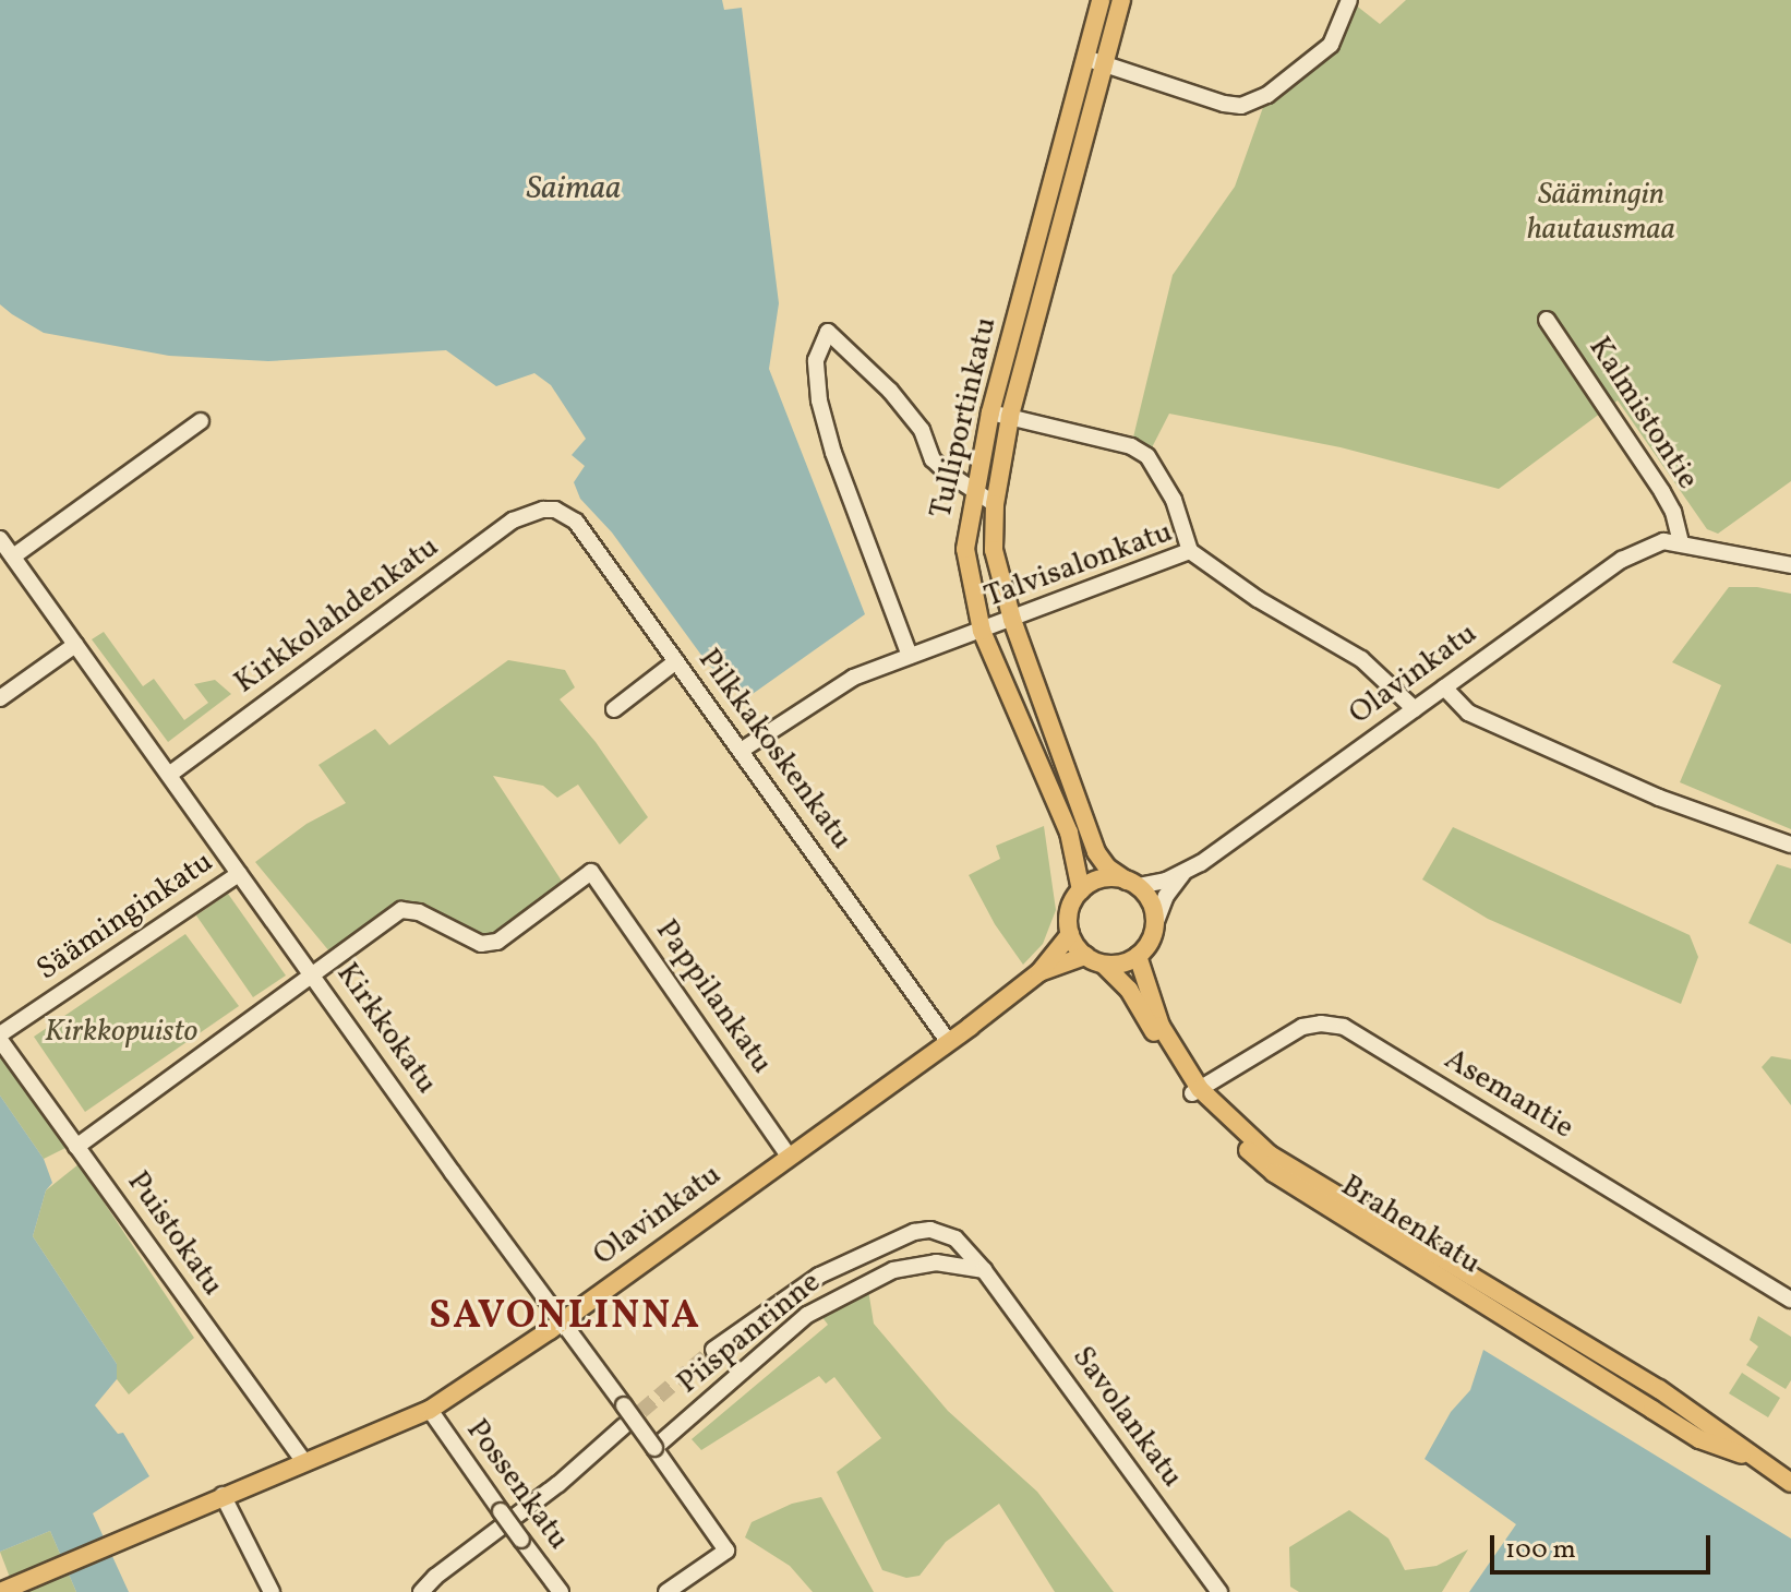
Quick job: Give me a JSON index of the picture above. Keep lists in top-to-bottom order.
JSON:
{
  "streets": {
    "main road": ["Tulliportinkatu", "Olavinkatu", "Brahenkatu"],
    "street": [
      "Kalmistontie",
      "Talvisalonkatu",
      "Kirkkolahdenkatu",
      "Pilkkakoskenkatu",
      "Sääminginkatu",
      "Pappilankatu",
      "Kirkkokatu",
      "Asemantie",
      "Puistokatu",
      "Piispanrinne",
      "Savolankatu",
      "Possenkatu"
    ]
  },
  "crossings": [
    ["Kalmistontie", "Olavinkatu"],
    ["Tulliportinkatu", "Talvisalonkatu"],
    ["Tulliportinkatu", "Olavinkatu"],
    ["Tulliportinkatu", "Brahenkatu"],
    ["Talvisalonkatu", "Olavinkatu"],
    ["Talvisalonkatu", "Pilkkakoskenkatu"],
    ["Kirkkolahdenkatu", "Pilkkakoskenkatu"],
    ["Kirkkolahdenkatu", "Kirkkokatu"],
    ["Olavinkatu", "Pilkkakoskenkatu"],
    ["Olavinkatu", "Pappilankatu"],
    ["Olavinkatu", "Kirkkokatu"],
    ["Olavinkatu", "Brahenkatu"],
    ["Olavinkatu", "Puistokatu"],
    ["Olavinkatu", "Possenkatu"],
    ["Sääminginkatu", "Kirkkokatu"],
    ["Sääminginkatu", "Puistokatu"],
    ["Pappilankatu", "Kirkkokatu"],
    ["Kirkkokatu", "Piispanrinne"],
    ["Asemantie", "Brahenkatu"],
    ["Piispanrinne", "Savolankatu"]
  ],
  "districts": ["SAVONLINNA"],
  "water": ["Saimaa"],
  "parks": ["Säämingin hautausmaa", "Kirkkopuisto"],
  "scale_bar": "100 m"
}
